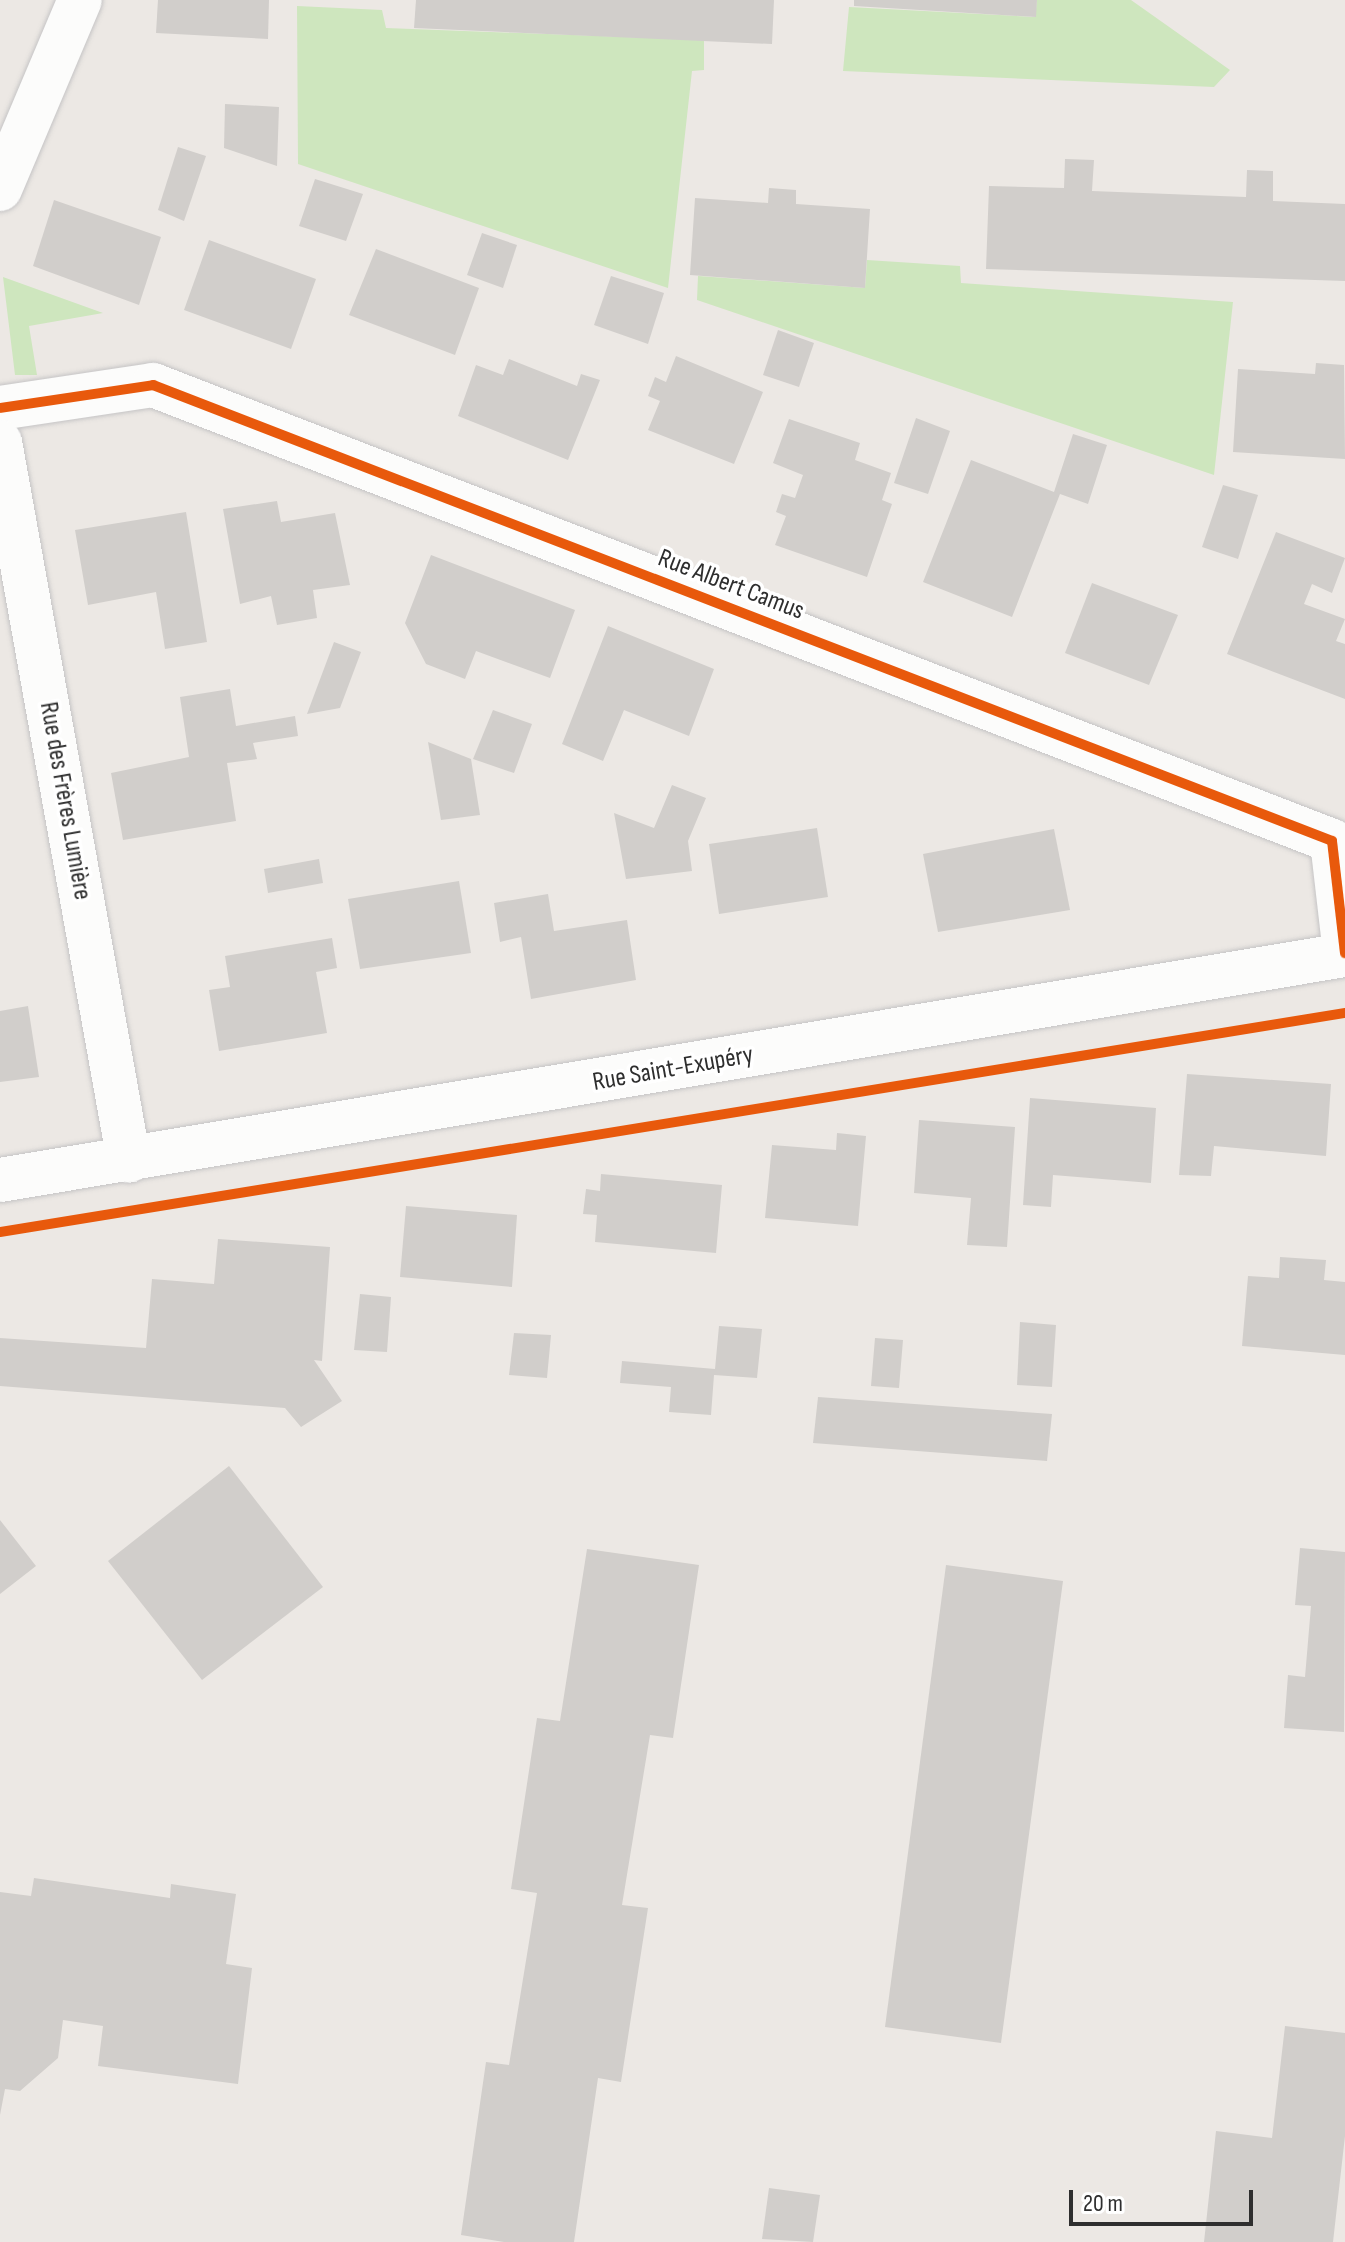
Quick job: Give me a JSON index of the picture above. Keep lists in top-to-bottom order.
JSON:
{
  "streets": {
    "street": ["Rue Albert Camus", "Rue des Frères Lumière", "Rue Saint-Exupéry"]
  },
  "crossings": [
    ["Rue Albert Camus", "Rue Saint-Exupéry"],
    ["Rue des Frères Lumière", "Rue Saint-Exupéry"]
  ],
  "scale_bar": "20 m"
}
